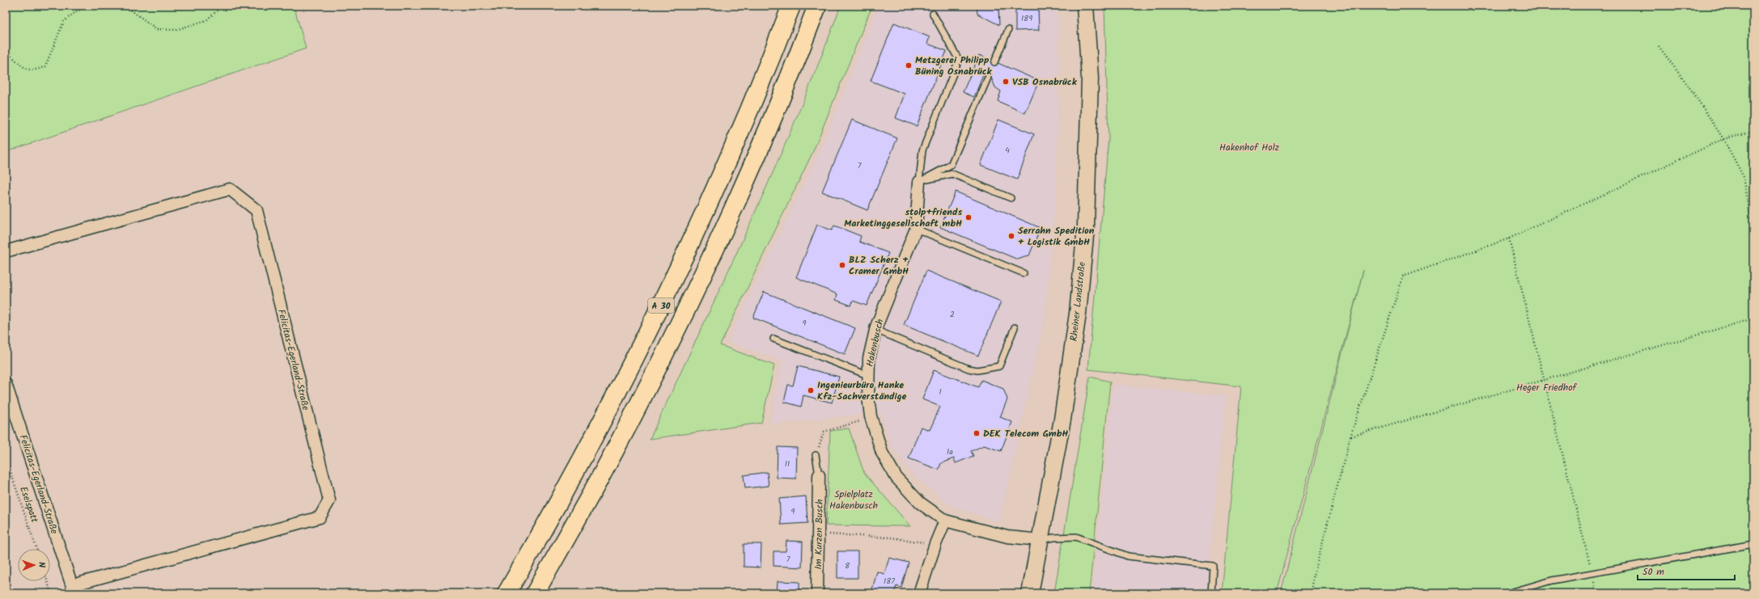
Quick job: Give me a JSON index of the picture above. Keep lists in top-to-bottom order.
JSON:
{
  "streets": {
    "highway": ["A 30"],
    "street": [
      "Rheiner Landstraße",
      "Hakenbusch",
      "Felicitas-Egerland-Straße",
      "Im Kurzen Busch"
    ],
    "path": ["Eselspatt"]
  },
  "crossings": [
    ["Rheiner Landstraße", "Hakenbusch"]
  ],
  "parks": ["Hakenhof Holz", "Heger Friedhof", "Spielplatz Hakenbusch"],
  "places": [
    "Metzgerei Philipp Büning Osnabrück",
    "VSB Osnabrück",
    "stolp+friends Marketinggesellschaft mbH",
    "Serrahn Spedition + Logistik GmbH",
    "BLZ Scherz + Cramer GmbH",
    "Ingenieurbüro Hanke Kfz-Sachverständige",
    "DEK Telecom GmbH"
  ],
  "house_numbers": [
    "189",
    "4",
    "7",
    "2",
    "9",
    "1",
    "1a",
    "11",
    "9",
    "7",
    "8",
    "187"
  ],
  "scale_bar": "50 m",
  "north": "right"
}
